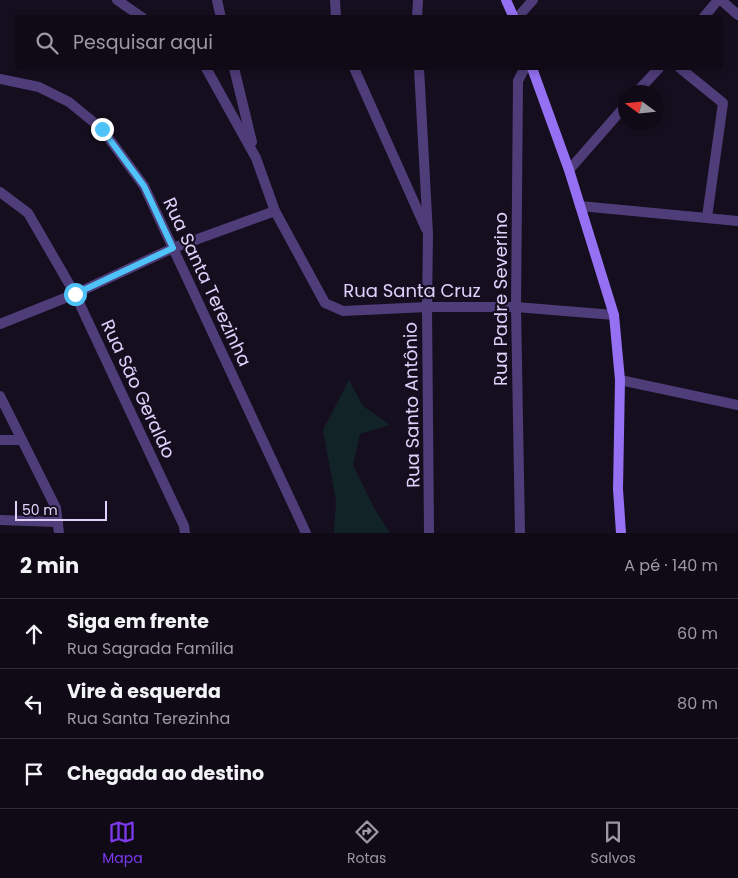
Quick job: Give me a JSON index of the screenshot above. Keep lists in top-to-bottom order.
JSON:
{
  "streets": {
    "street": [
      "Rua Santa Terezinha",
      "Rua Santa Cruz",
      "Rua Padre Severino",
      "Rua São Geraldo",
      "Rua Santo Antônio"
    ]
  },
  "crossings": [
    ["Rua Santa Cruz", "Rua Padre Severino"],
    ["Rua Santa Cruz", "Rua Santo Antônio"]
  ],
  "scale_bar": "50 m",
  "north": "left",
  "page": {
    "search": "Pesquisar aqui",
    "scale": "50 m",
    "heading": ["2 min", "A pé · 140 m"],
    "list": [
      ["Siga em frente", "Rua Sagrada Família", "60 m"],
      ["Vire à esquerda", "Rua Santa Terezinha", "80 m"],
      "Chegada ao destino"
    ],
    "nav": ["Mapa", "Rotas", "Salvos"]
  }
}
